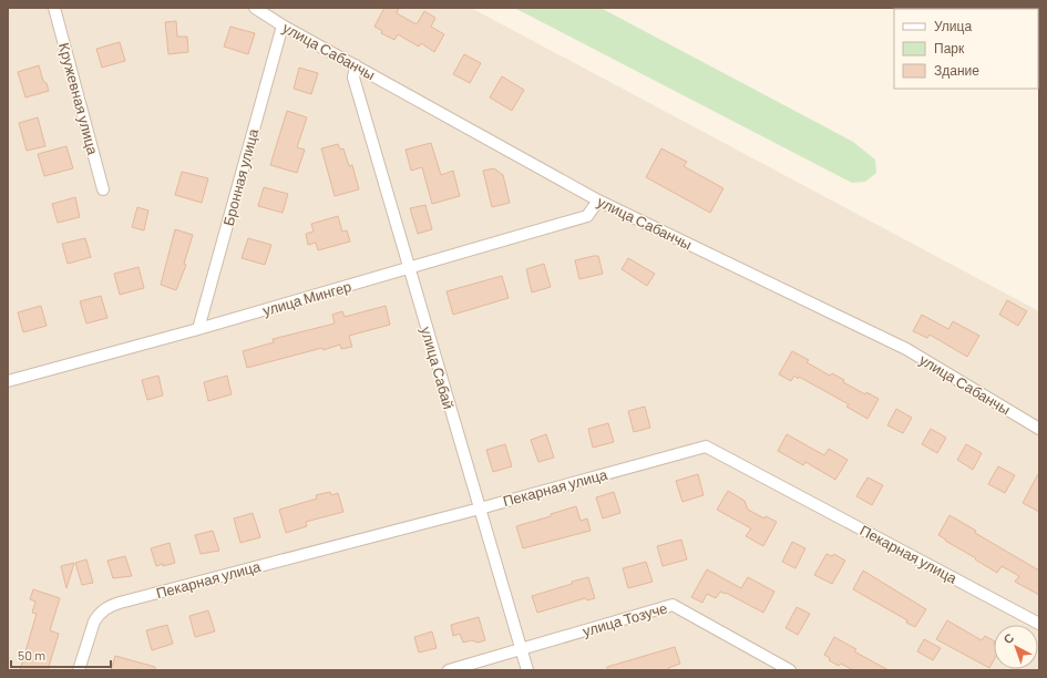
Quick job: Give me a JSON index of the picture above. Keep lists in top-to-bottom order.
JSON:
{
  "streets": {
    "street": [
      "улица Сабанчы",
      "Кружевная улица",
      "Бронная улица",
      "улица Мингер",
      "улица Сабай",
      "Пекарная улица",
      "улица Тозуче"
    ]
  },
  "crossings": [
    ["улица Сабанчы", "Бронная улица"],
    ["улица Сабанчы", "улица Мингер"],
    ["улица Сабанчы", "улица Сабай"],
    ["Бронная улица", "улица Мингер"],
    ["улица Мингер", "улица Сабай"],
    ["улица Сабай", "Пекарная улица"],
    ["улица Сабай", "улица Тозуче"]
  ],
  "legend": ["Улица", "Парк", "Здание"],
  "scale_bar": "50 m",
  "north": "top left"
}
